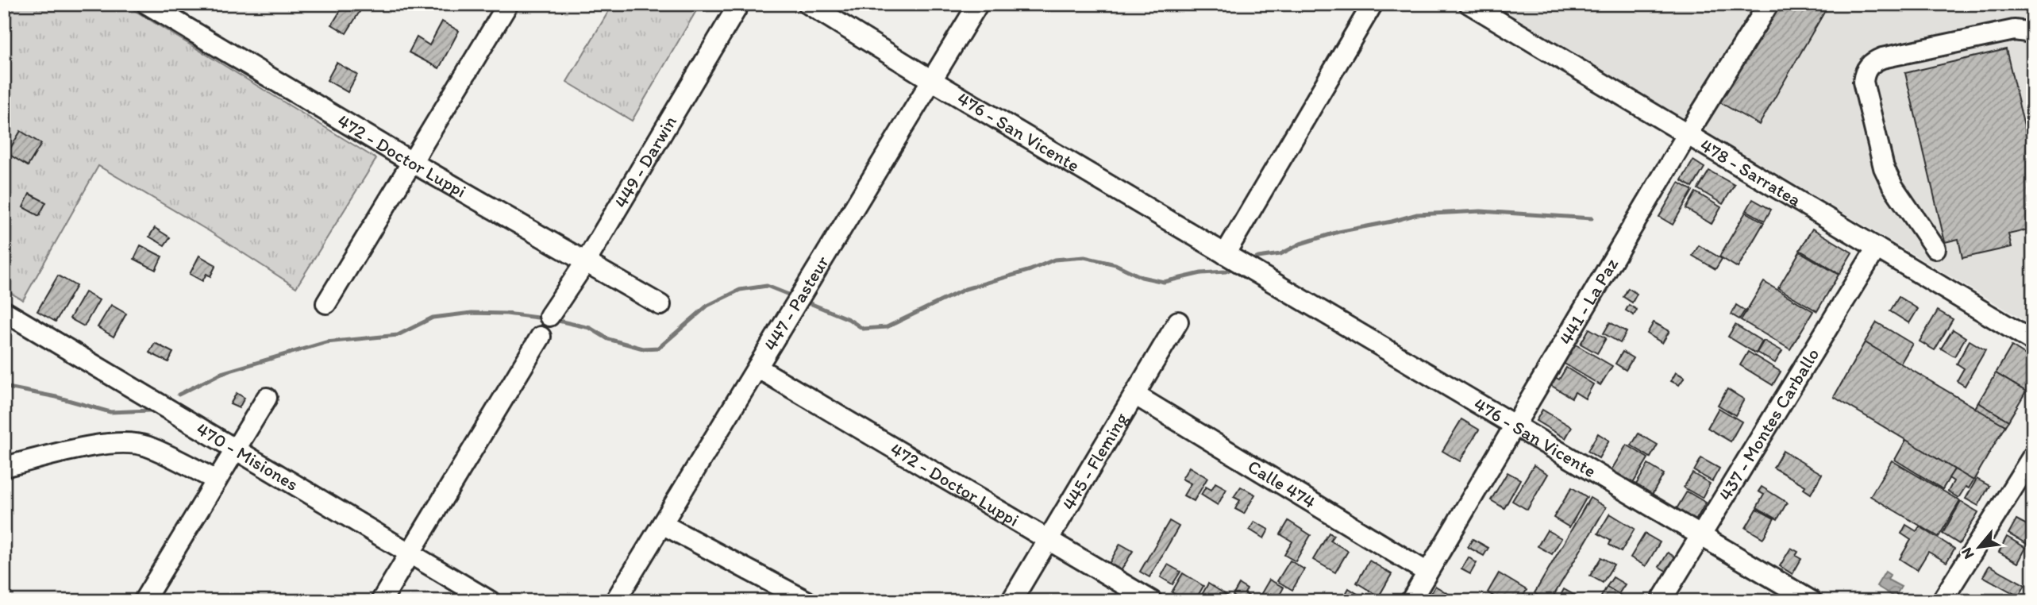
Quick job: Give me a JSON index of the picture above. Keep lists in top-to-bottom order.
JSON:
{
  "streets": {
    "street": [
      "476 - San Vicente",
      "472 - Doctor Luppi",
      "449 - Darwin",
      "478 - Sarratea",
      "441 - La Paz",
      "447 - Pasteur",
      "437 - Montes Carballo",
      "470 - Misiones",
      "445 - Fleming",
      "Calle 474"
    ]
  },
  "crossings": [
    ["476 - San Vicente", "441 - La Paz"],
    ["476 - San Vicente", "447 - Pasteur"],
    ["476 - San Vicente", "437 - Montes Carballo"],
    ["472 - Doctor Luppi", "449 - Darwin"],
    ["472 - Doctor Luppi", "447 - Pasteur"],
    ["472 - Doctor Luppi", "445 - Fleming"],
    ["478 - Sarratea", "441 - La Paz"],
    ["478 - Sarratea", "437 - Montes Carballo"],
    ["441 - La Paz", "Calle 474"],
    ["445 - Fleming", "Calle 474"]
  ],
  "north": "bottom left"
}
